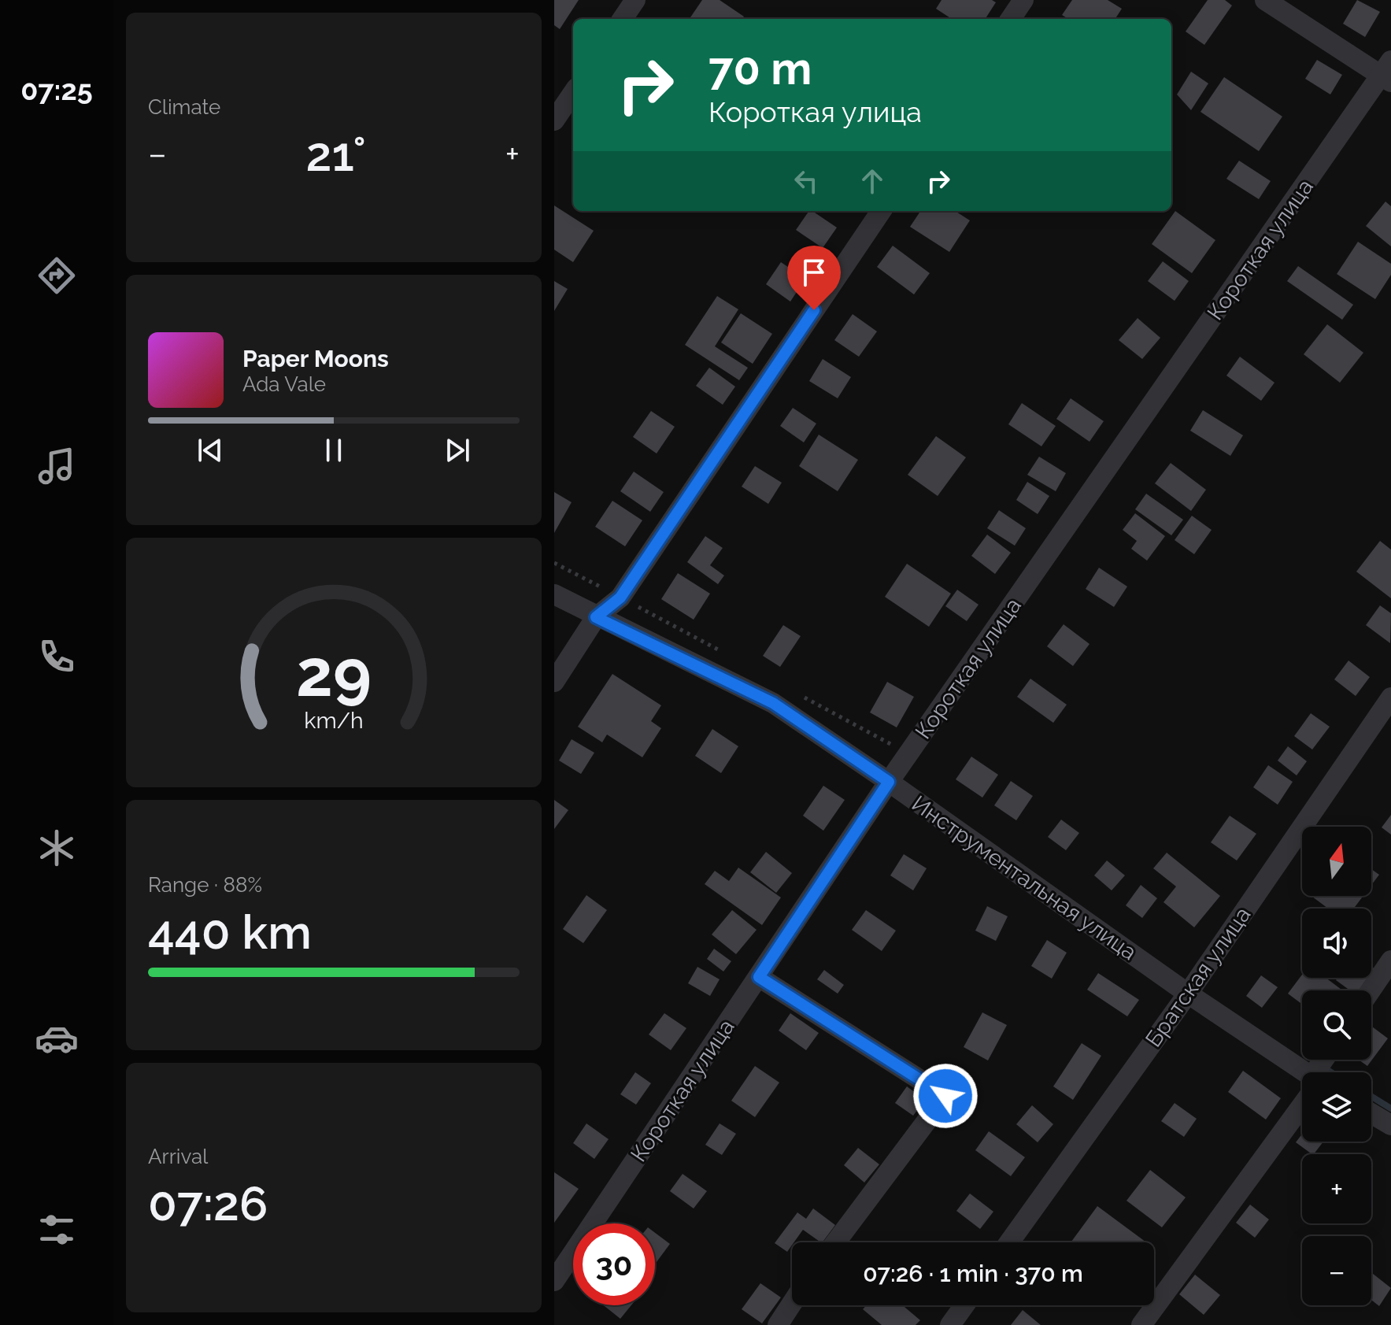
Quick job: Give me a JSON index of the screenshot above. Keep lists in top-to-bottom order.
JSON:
{
  "streets": {
    "street": ["Короткая улица", "Инструментальная улица", "Братская улица"]
  },
  "crossings": [
    ["Короткая улица", "Инструментальная улица"],
    ["Инструментальная улица", "Братская улица"]
  ],
  "north": "top",
  "page": {
    "tabs": "07:25",
    "tile": [
      "Climate",
      ["Range · 88%", "440 km"],
      ["Arrival", "07:26"]
    ],
    "turn": ["70 m", "Короткая улица"],
    "heat": ["−", "21°", "+"],
    "song": ["Paper Moons", "Ada Vale"],
    "map_buttons": ["+", "−"],
    "limit": "30",
    "trip": "07:26 · 1 min · 370 m",
    "gauge": ["29", "km/h"]
  }
}
